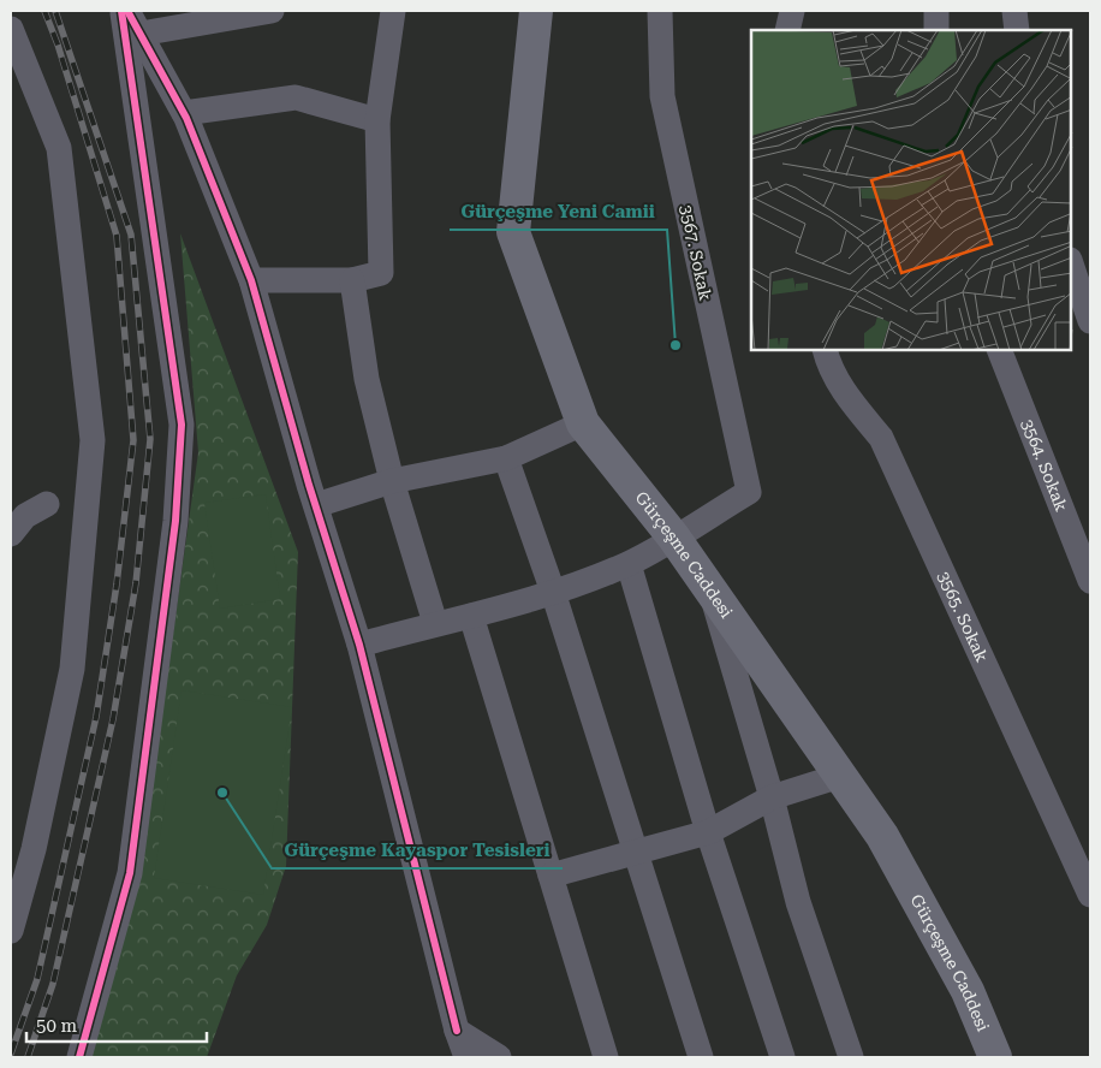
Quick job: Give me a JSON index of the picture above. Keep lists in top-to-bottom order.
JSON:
{
  "streets": {
    "main road": ["Gürçeşme Caddesi"],
    "street": ["3567. Sokak", "3564. Sokak", "3565. Sokak"]
  },
  "crossings": [
    ["3567. Sokak", "Gürçeşme Caddesi"]
  ],
  "places": ["Gürçeşme Yeni Camii", "Gürçeşme Kayaspor Tesisleri"],
  "scale_bar": "50 m"
}
